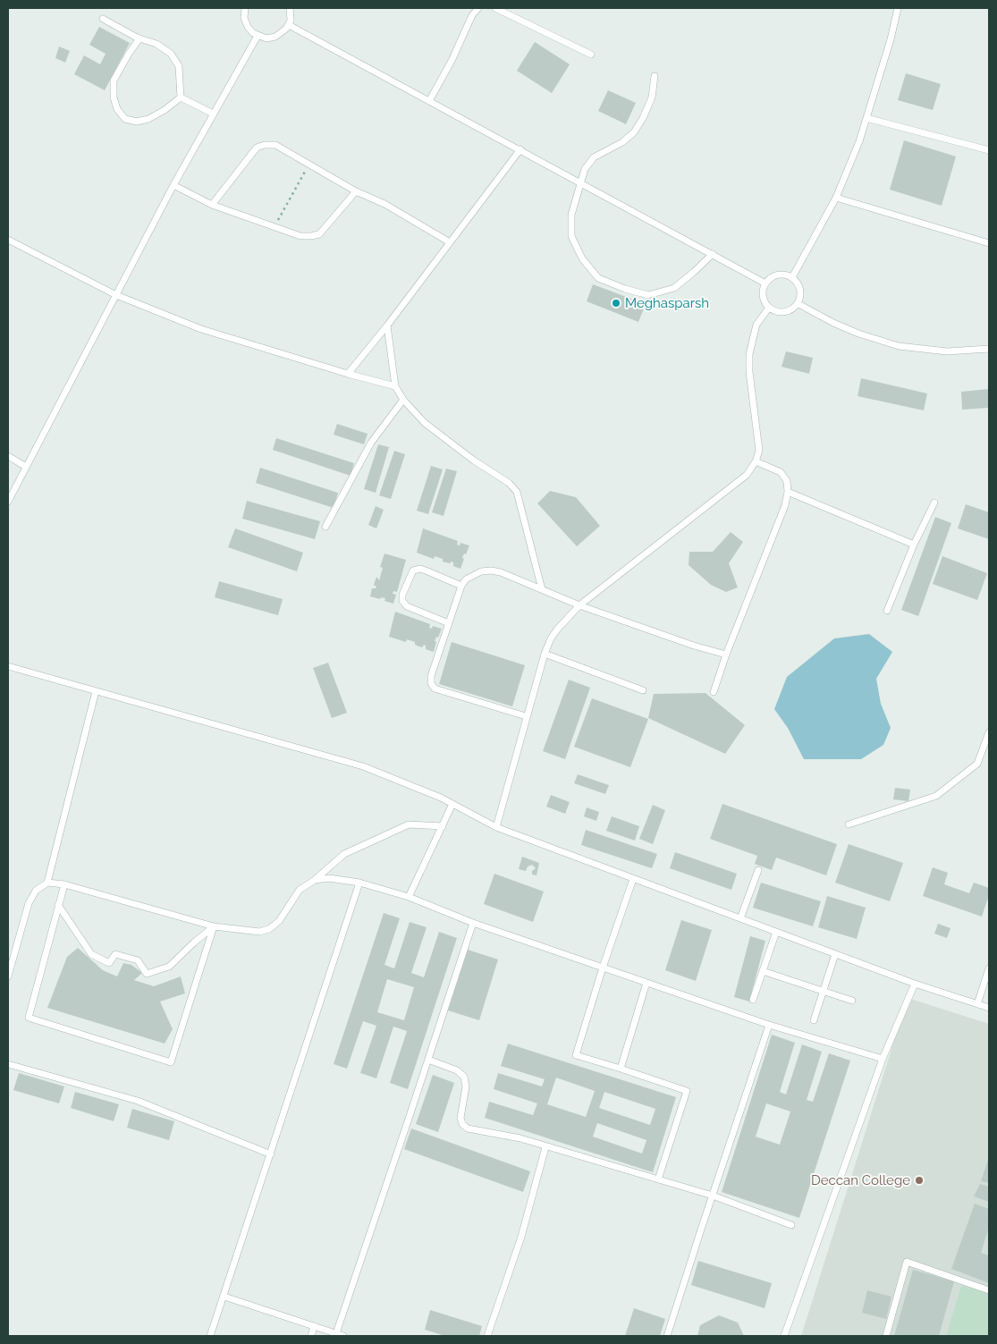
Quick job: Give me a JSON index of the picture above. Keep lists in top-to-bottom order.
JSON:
{
  "places": ["Meghasparsh", "Deccan College"]
}
